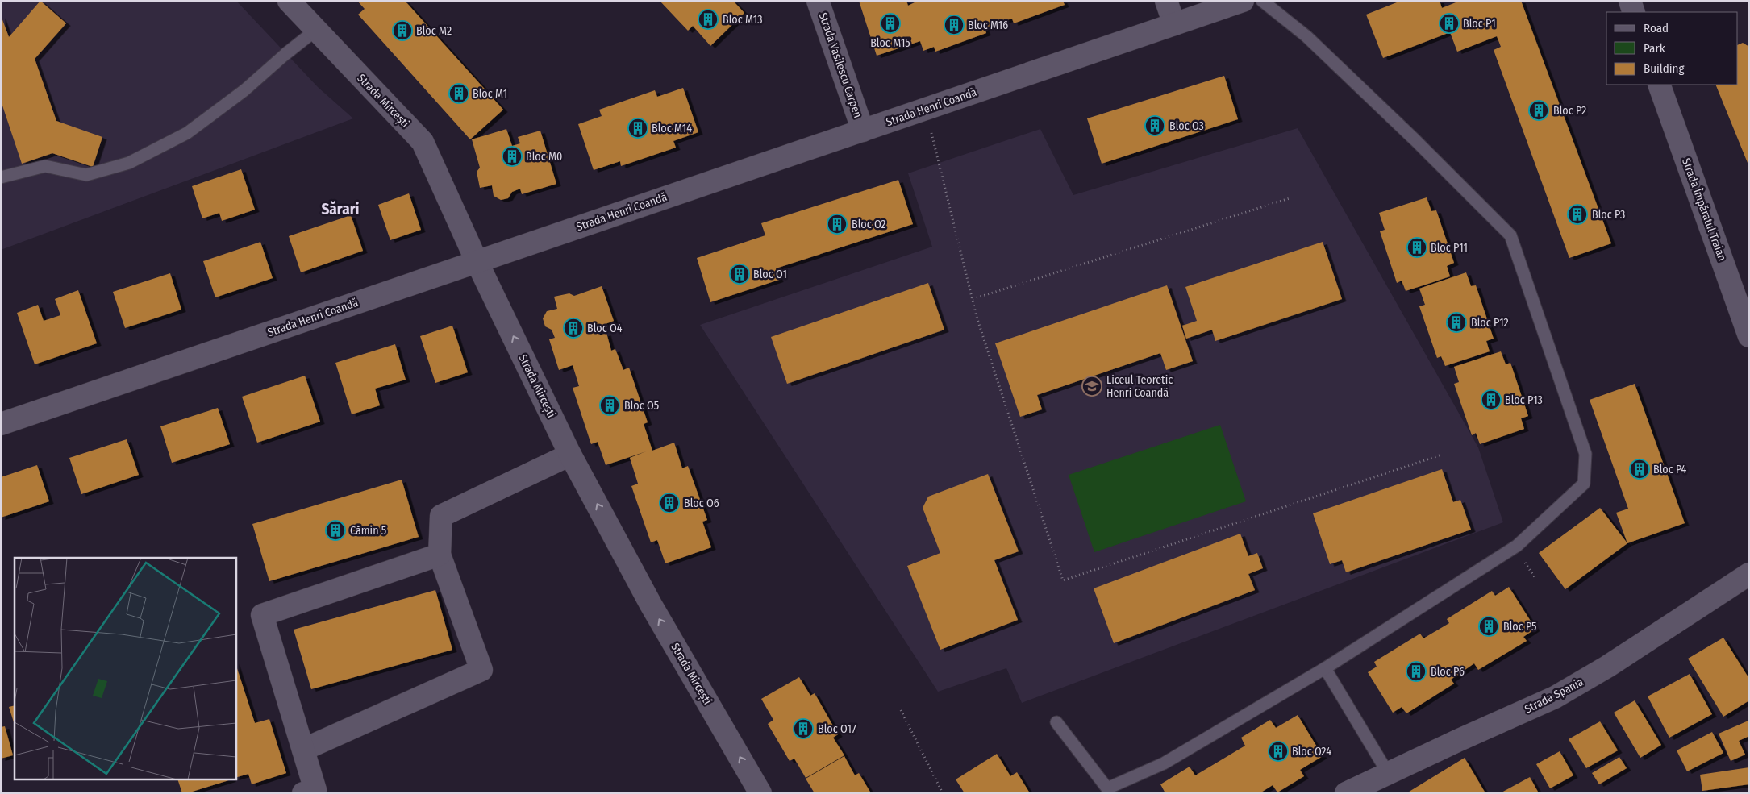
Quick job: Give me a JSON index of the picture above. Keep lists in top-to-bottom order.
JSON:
{
  "streets": {
    "street": [
      "Strada Vasilescu Carpen",
      "Strada Mircești",
      "Strada Henri Coandă",
      "Strada Împăratul Traian",
      "Strada Spania"
    ]
  },
  "crossings": [
    ["Strada Vasilescu Carpen", "Strada Henri Coandă"],
    ["Strada Mircești", "Strada Henri Coandă"]
  ],
  "one_way": ["Strada Mircești"],
  "districts": ["Sărari"],
  "places": {
    "building": [
      "Bloc M13",
      "Bloc M15",
      "Bloc P1",
      "Bloc M16",
      "Bloc M2",
      "Bloc M1",
      "Bloc P2",
      "Bloc O3",
      "Bloc M14",
      "Bloc M0",
      "Bloc P3",
      "Bloc O2",
      "Bloc P11",
      "Bloc O1",
      "Bloc P12",
      "Bloc O4",
      "Bloc P13",
      "Bloc O5",
      "Bloc P4",
      "Bloc O6",
      "Cămin 5",
      "Bloc P5",
      "Bloc P6",
      "Bloc O17",
      "Bloc O24"
    ],
    "school or university": ["Liceul Teoretic Henri Coandă"]
  },
  "legend": ["Road", "Park", "Building"]
}
